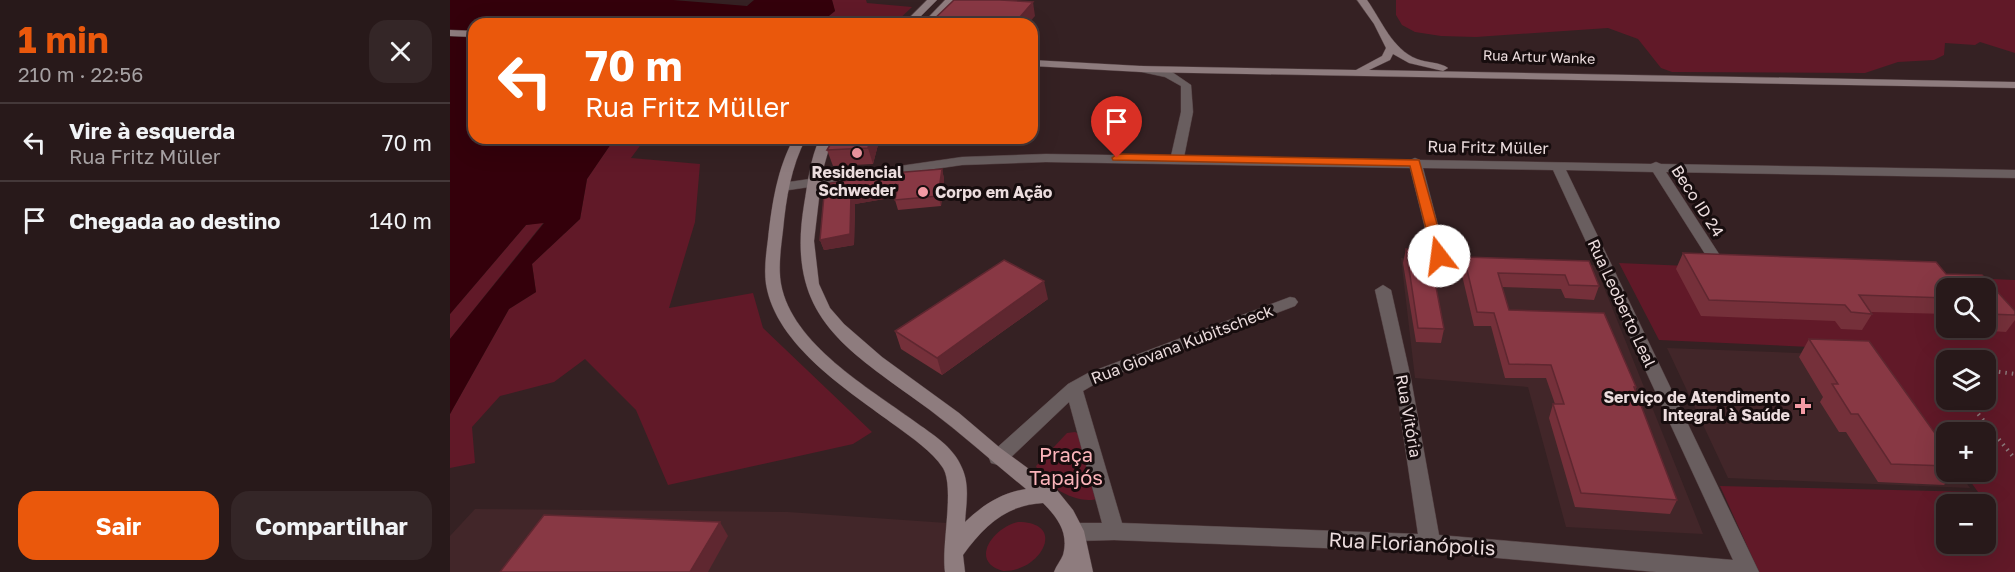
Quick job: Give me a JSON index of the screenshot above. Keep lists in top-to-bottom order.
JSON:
{
  "streets": {
    "main road": ["Rua Artur Wanke"],
    "street": [
      "Rua Fritz Müller",
      "Beco ID 24",
      "Rua Leoberto Leal",
      "Rua Giovana Kubitscheck",
      "Rua Vitória",
      "Rua Florianópolis"
    ]
  },
  "crossings": [
    ["Rua Fritz Müller", "Beco ID 24"],
    ["Rua Fritz Müller", "Rua Leoberto Leal"],
    ["Rua Leoberto Leal", "Rua Florianópolis"],
    ["Rua Vitória", "Rua Florianópolis"]
  ],
  "parks": ["Praça Tapajós"],
  "places": {
    "other": ["Residencial Schweder", "Corpo em Ação"],
    "health": ["Serviço de Atendimento Integral à Saúde"]
  },
  "page": {
    "heading": ["1 min", "210 m · 22:56"],
    "turn": ["70 m", "Rua Fritz Müller"],
    "list": [
      {
        "name": "Vire à esquerda",
        "note": "Rua Fritz Müller",
        "value": "70 m"
      },
      {
        "name": "Chegada ao destino",
        "value": "140 m"
      }
    ],
    "map_buttons": ["+", "−"],
    "buttons": ["Sair", "Compartilhar"]
  }
}
